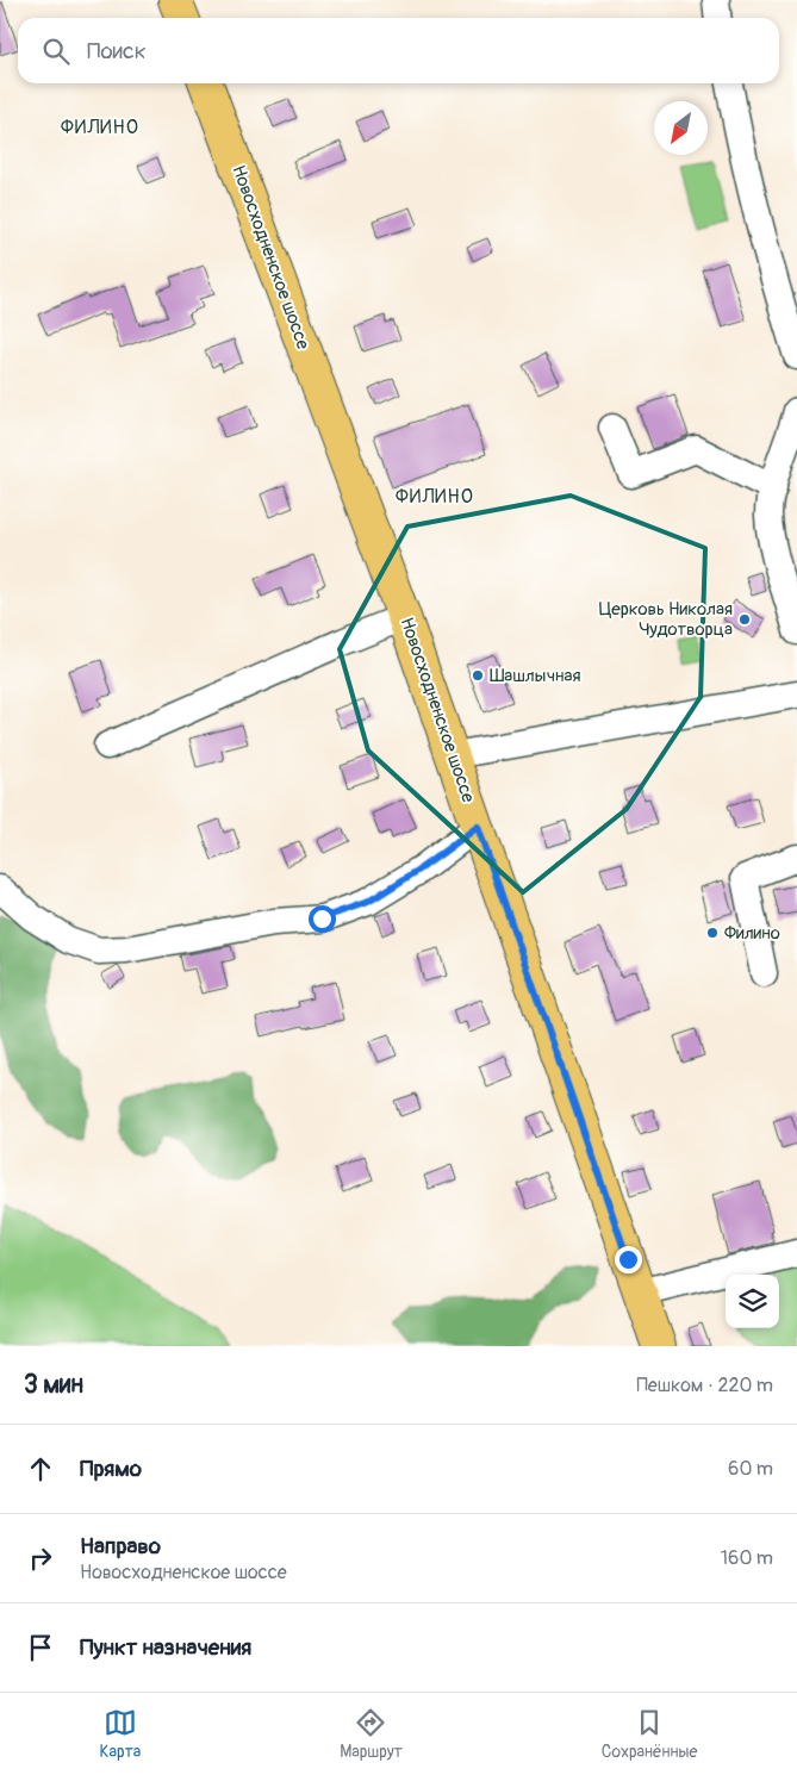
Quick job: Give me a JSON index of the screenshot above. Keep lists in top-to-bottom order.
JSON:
{
  "streets": {
    "main road": ["Новосходненское шоссе"]
  },
  "districts": ["ФИЛИНО", "ФИЛИНО"],
  "places": ["Церковь Николая Чудотворца", "Шашлычная", "Филино"],
  "north": "bottom left",
  "page": {
    "search": "Поиск",
    "heading": ["3 мин", "Пешком · 220 m"],
    "list": [
      ["Прямо", "60 m"],
      ["Направо", "Новосходненское шоссе", "160 m"],
      "Пункт назначения"
    ],
    "nav": ["Карта", "Маршрут", "Сохранённые"]
  }
}
